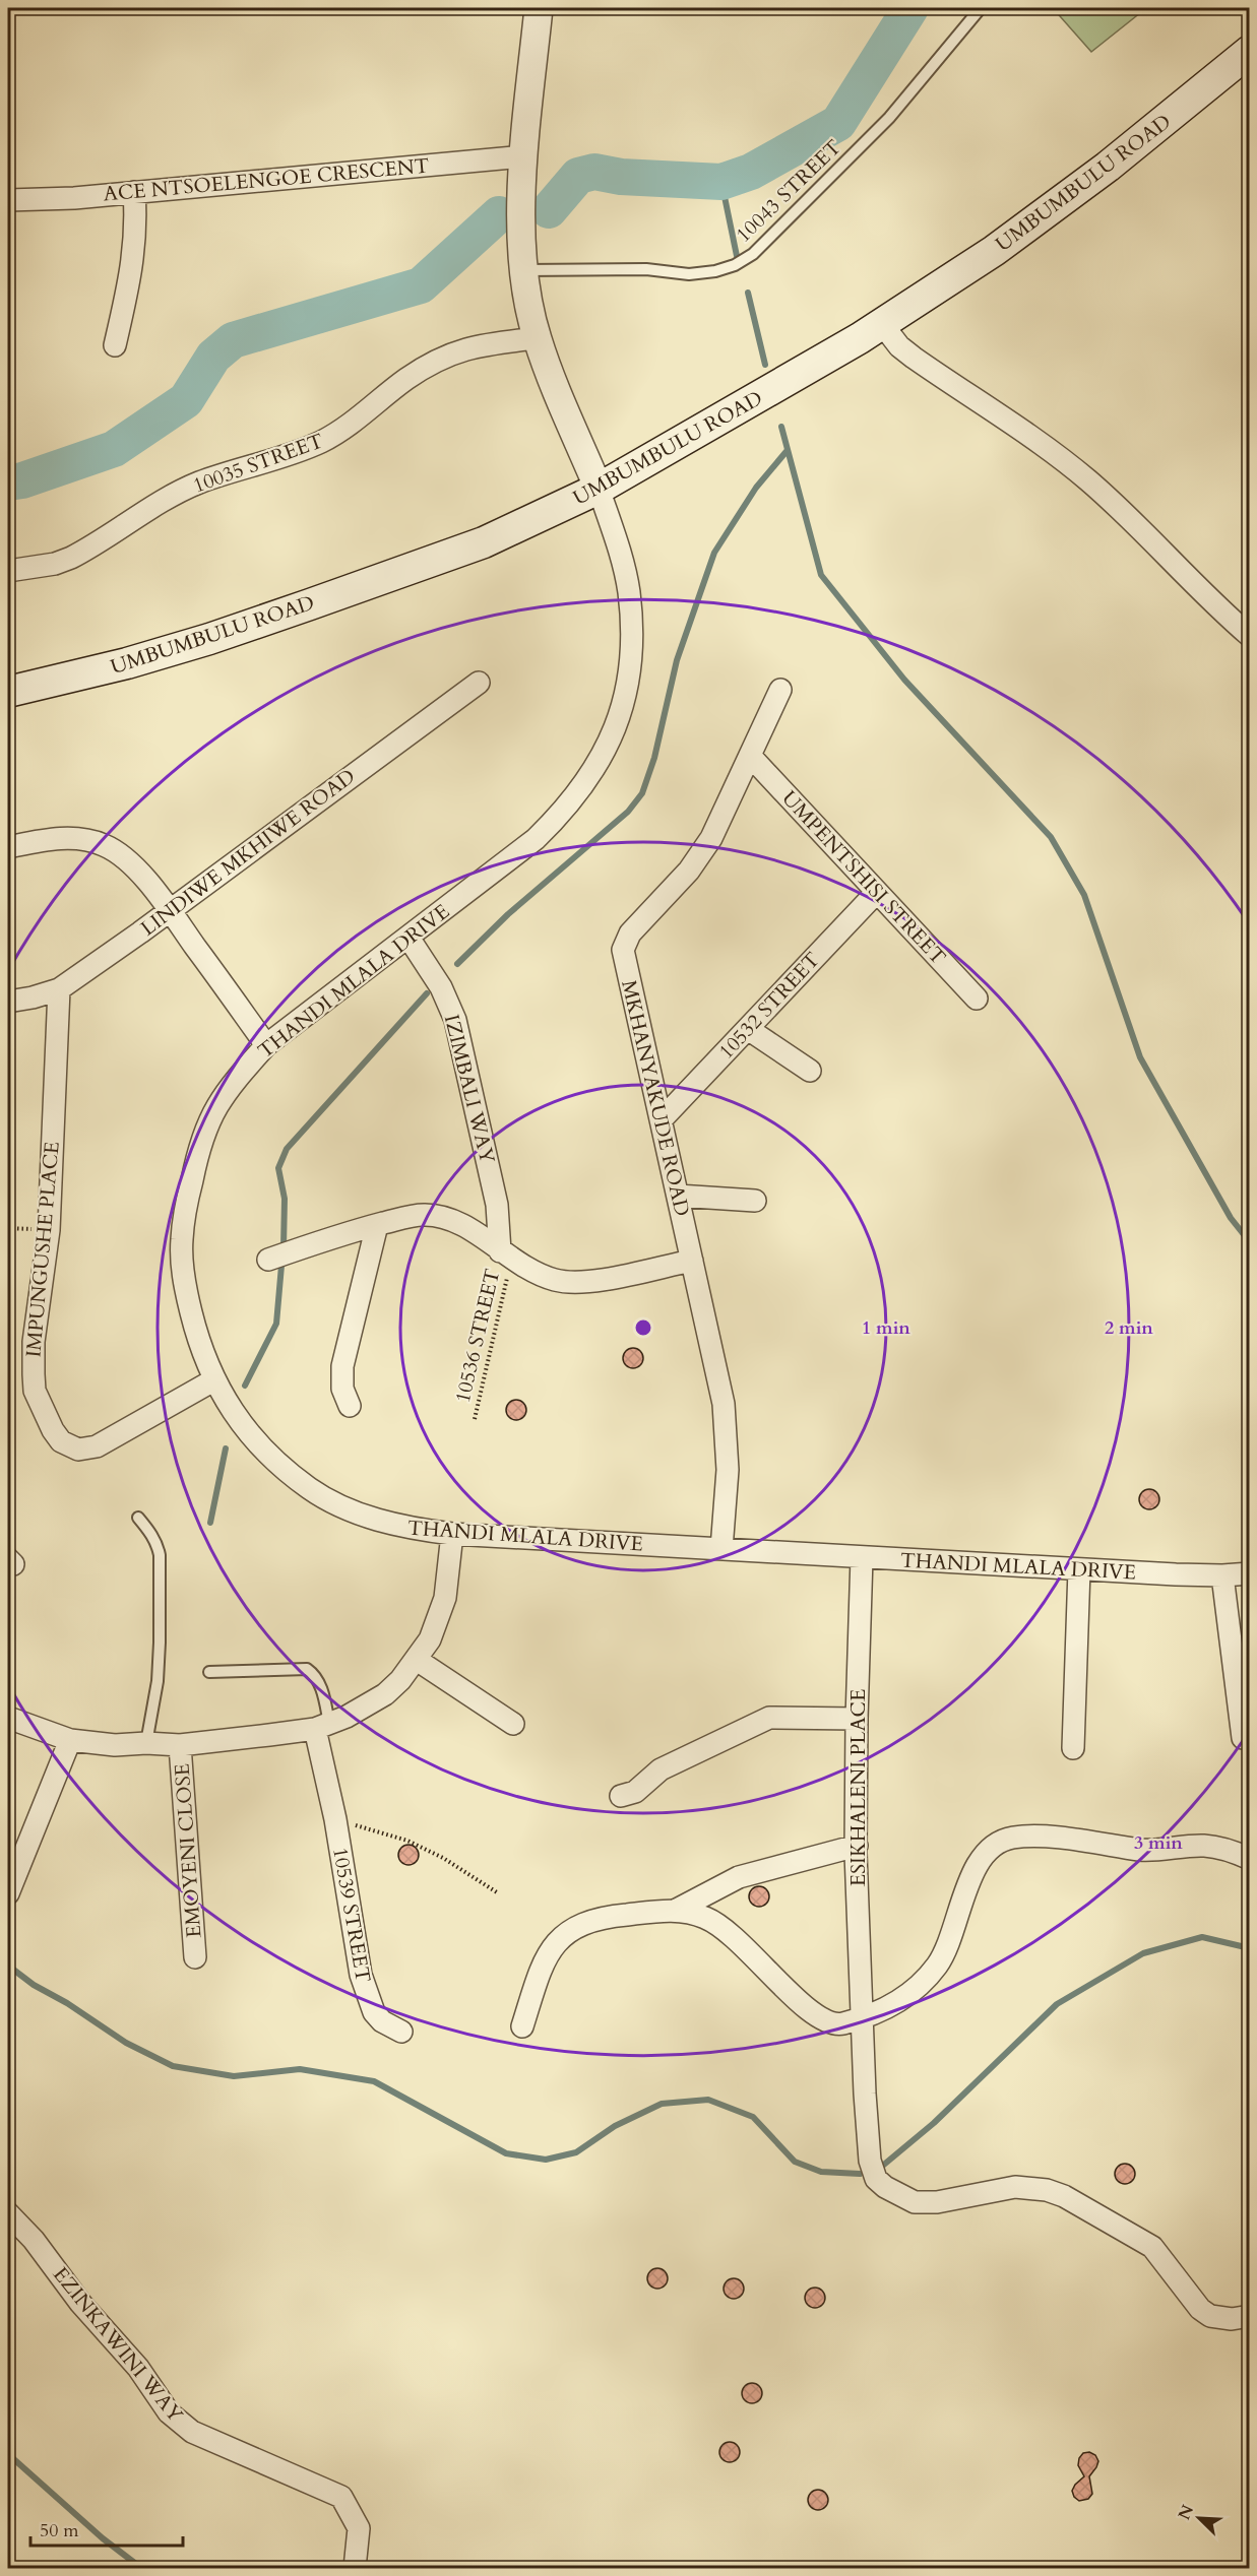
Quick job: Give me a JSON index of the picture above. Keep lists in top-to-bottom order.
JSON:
{
  "streets": {
    "main road": ["UMBUMBULU ROAD"],
    "street": [
      "ACE NTSOELENGOE CRESCENT",
      "10035 STREET",
      "LINDIWE MKHIWE ROAD",
      "UMPENTSHISI STREET",
      "THANDI MLALA DRIVE",
      "10532 STREET",
      "IZIMBALI WAY",
      "MKHANYAKUDE ROAD",
      "IMPUNGUSHE PLACE",
      "ESIKHALENI PLACE",
      "EMOYENI CLOSE",
      "10539 STREET",
      "EZINKAWINI WAY"
    ],
    "lane": ["10043 STREET"],
    "path": ["10536 STREET"]
  },
  "crossings": [
    ["UMBUMBULU ROAD", "THANDI MLALA DRIVE"],
    ["LINDIWE MKHIWE ROAD", "IMPUNGUSHE PLACE"],
    ["UMPENTSHISI STREET", "10532 STREET"],
    ["UMPENTSHISI STREET", "MKHANYAKUDE ROAD"],
    ["THANDI MLALA DRIVE", "IZIMBALI WAY"],
    ["THANDI MLALA DRIVE", "MKHANYAKUDE ROAD"],
    ["THANDI MLALA DRIVE", "IMPUNGUSHE PLACE"],
    ["THANDI MLALA DRIVE", "ESIKHALENI PLACE"],
    ["10532 STREET", "MKHANYAKUDE ROAD"],
    ["IZIMBALI WAY", "10536 STREET"]
  ],
  "scale_bar": "50 m",
  "north": "top left",
  "rings": ["1 min", "2 min", "3 min"]
}
